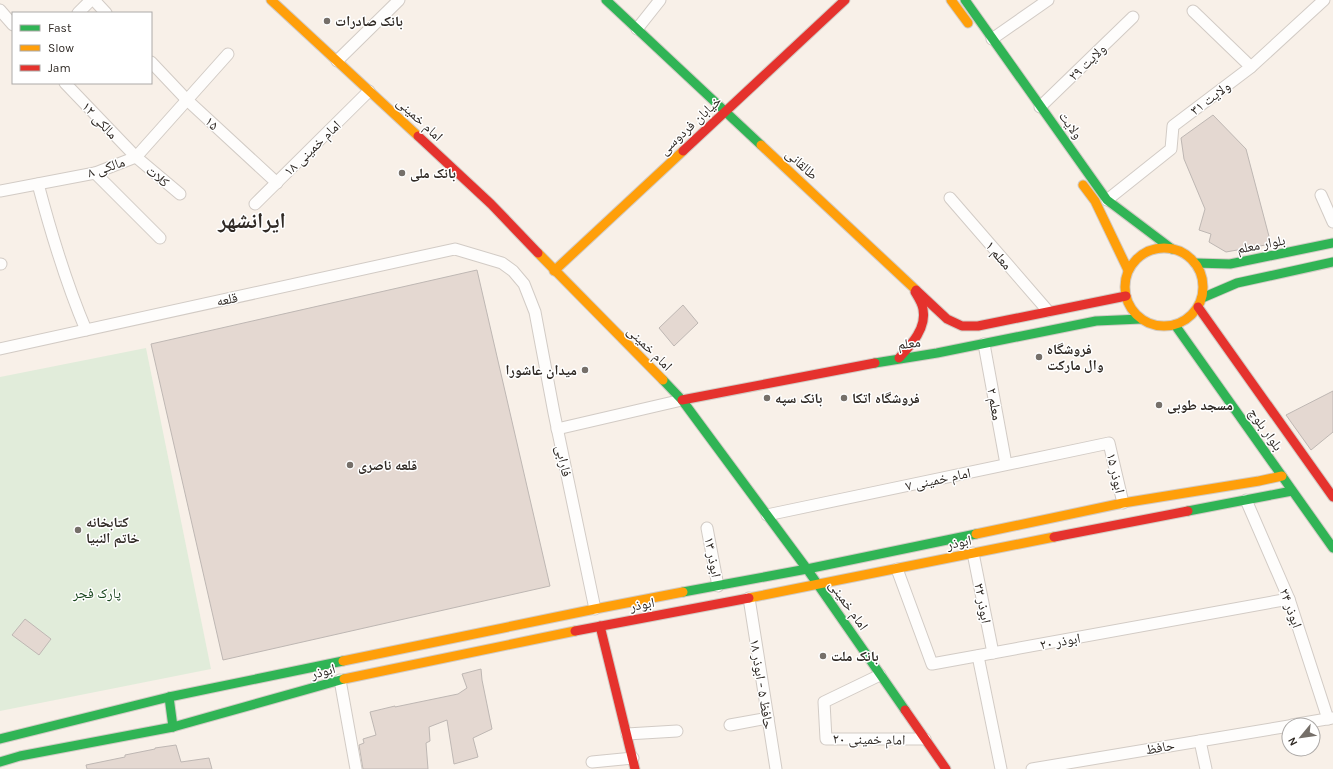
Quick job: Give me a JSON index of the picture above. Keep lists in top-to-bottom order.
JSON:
{
  "streets": {
    "main road": [
      "امام خمینی",
      "خیابان فردوسی",
      "ولایت",
      "طالقانی",
      "بلوار معلم",
      "معلم",
      "بلوار بلوچ",
      "ابوذر"
    ],
    "street": [
      "ولایت ۲۹",
      "ولایت ۳۱",
      "مالکی ۱۲",
      "۱۵",
      "امام خمینی ۱۸",
      "مالکی ۸",
      "کلات",
      "معلم ۱",
      "قلعه",
      "معلم ۲",
      "فارابی",
      "ابوذر ۱۵",
      "امام خمینی ۷",
      "ابوذر ۱۳",
      "ابوذر ۲۲",
      "ابوذر ۲۴",
      "ابوذر ۲۰",
      "حافظ ۵ - ابوذر ۱۸",
      "امام خمینی ۲۰",
      "حافظ"
    ]
  },
  "crossings": [
    ["ولایت ۲۹", "ولایت"],
    ["ولایت ۳۱", "ولایت"],
    ["امام خمینی", "خیابان فردوسی"],
    ["امام خمینی", "امام خمینی ۱۸"],
    ["امام خمینی", "معلم"],
    ["امام خمینی", "امام خمینی ۷"],
    ["امام خمینی", "ابوذر"],
    ["امام خمینی", "امام خمینی ۲۰"],
    ["مالکی ۱۲", "مالکی ۸"],
    ["مالکی ۱۲", "کلات"],
    ["۱۵", "امام خمینی ۱۸"],
    ["۱۵", "مالکی ۸"],
    ["خیابان فردوسی", "طالقانی"],
    ["ولایت", "بلوار معلم"],
    ["ولایت", "معلم"],
    ["ولایت", "بلوار بلوچ"],
    ["طالقانی", "معلم ۱"],
    ["مالکی ۸", "کلات"],
    ["بلوار معلم", "معلم"],
    ["بلوار معلم", "بلوار بلوچ"],
    ["قلعه", "فارابی"],
    ["معلم", "معلم ۲"],
    ["معلم", "بلوار بلوچ"],
    ["معلم ۲", "امام خمینی ۷"],
    ["بلوار بلوچ", "ابوذر"],
    ["فارابی", "ابوذر"],
    ["ابوذر ۱۵", "امام خمینی ۷"],
    ["ابوذر ۱۵", "ابوذر"],
    ["ابوذر", "ابوذر ۱۳"],
    ["ابوذر", "ابوذر ۲۲"],
    ["ابوذر", "ابوذر ۲۴"],
    ["ابوذر", "ابوذر ۲۰"],
    ["ابوذر", "حافظ ۵ - ابوذر ۱۸"],
    ["ابوذر ۲۲", "ابوذر ۲۰"],
    ["ابوذر ۲۴", "ابوذر ۲۰"]
  ],
  "districts": ["ایرانشهر"],
  "parks": ["پارک فجر"],
  "places": [
    "بانک صادرات",
    "بانک ملی",
    "فروشگاه وال مارکت",
    "میدان عاشورا",
    "بانک سپه",
    "فروشگاه اتکا",
    "مسجد طوبی",
    "قلعه ناصری",
    "کتابخانه خاتم النبیا",
    "بانک ملت"
  ],
  "legend": ["Fast", "Slow", "Jam"],
  "north": "bottom left"
}
